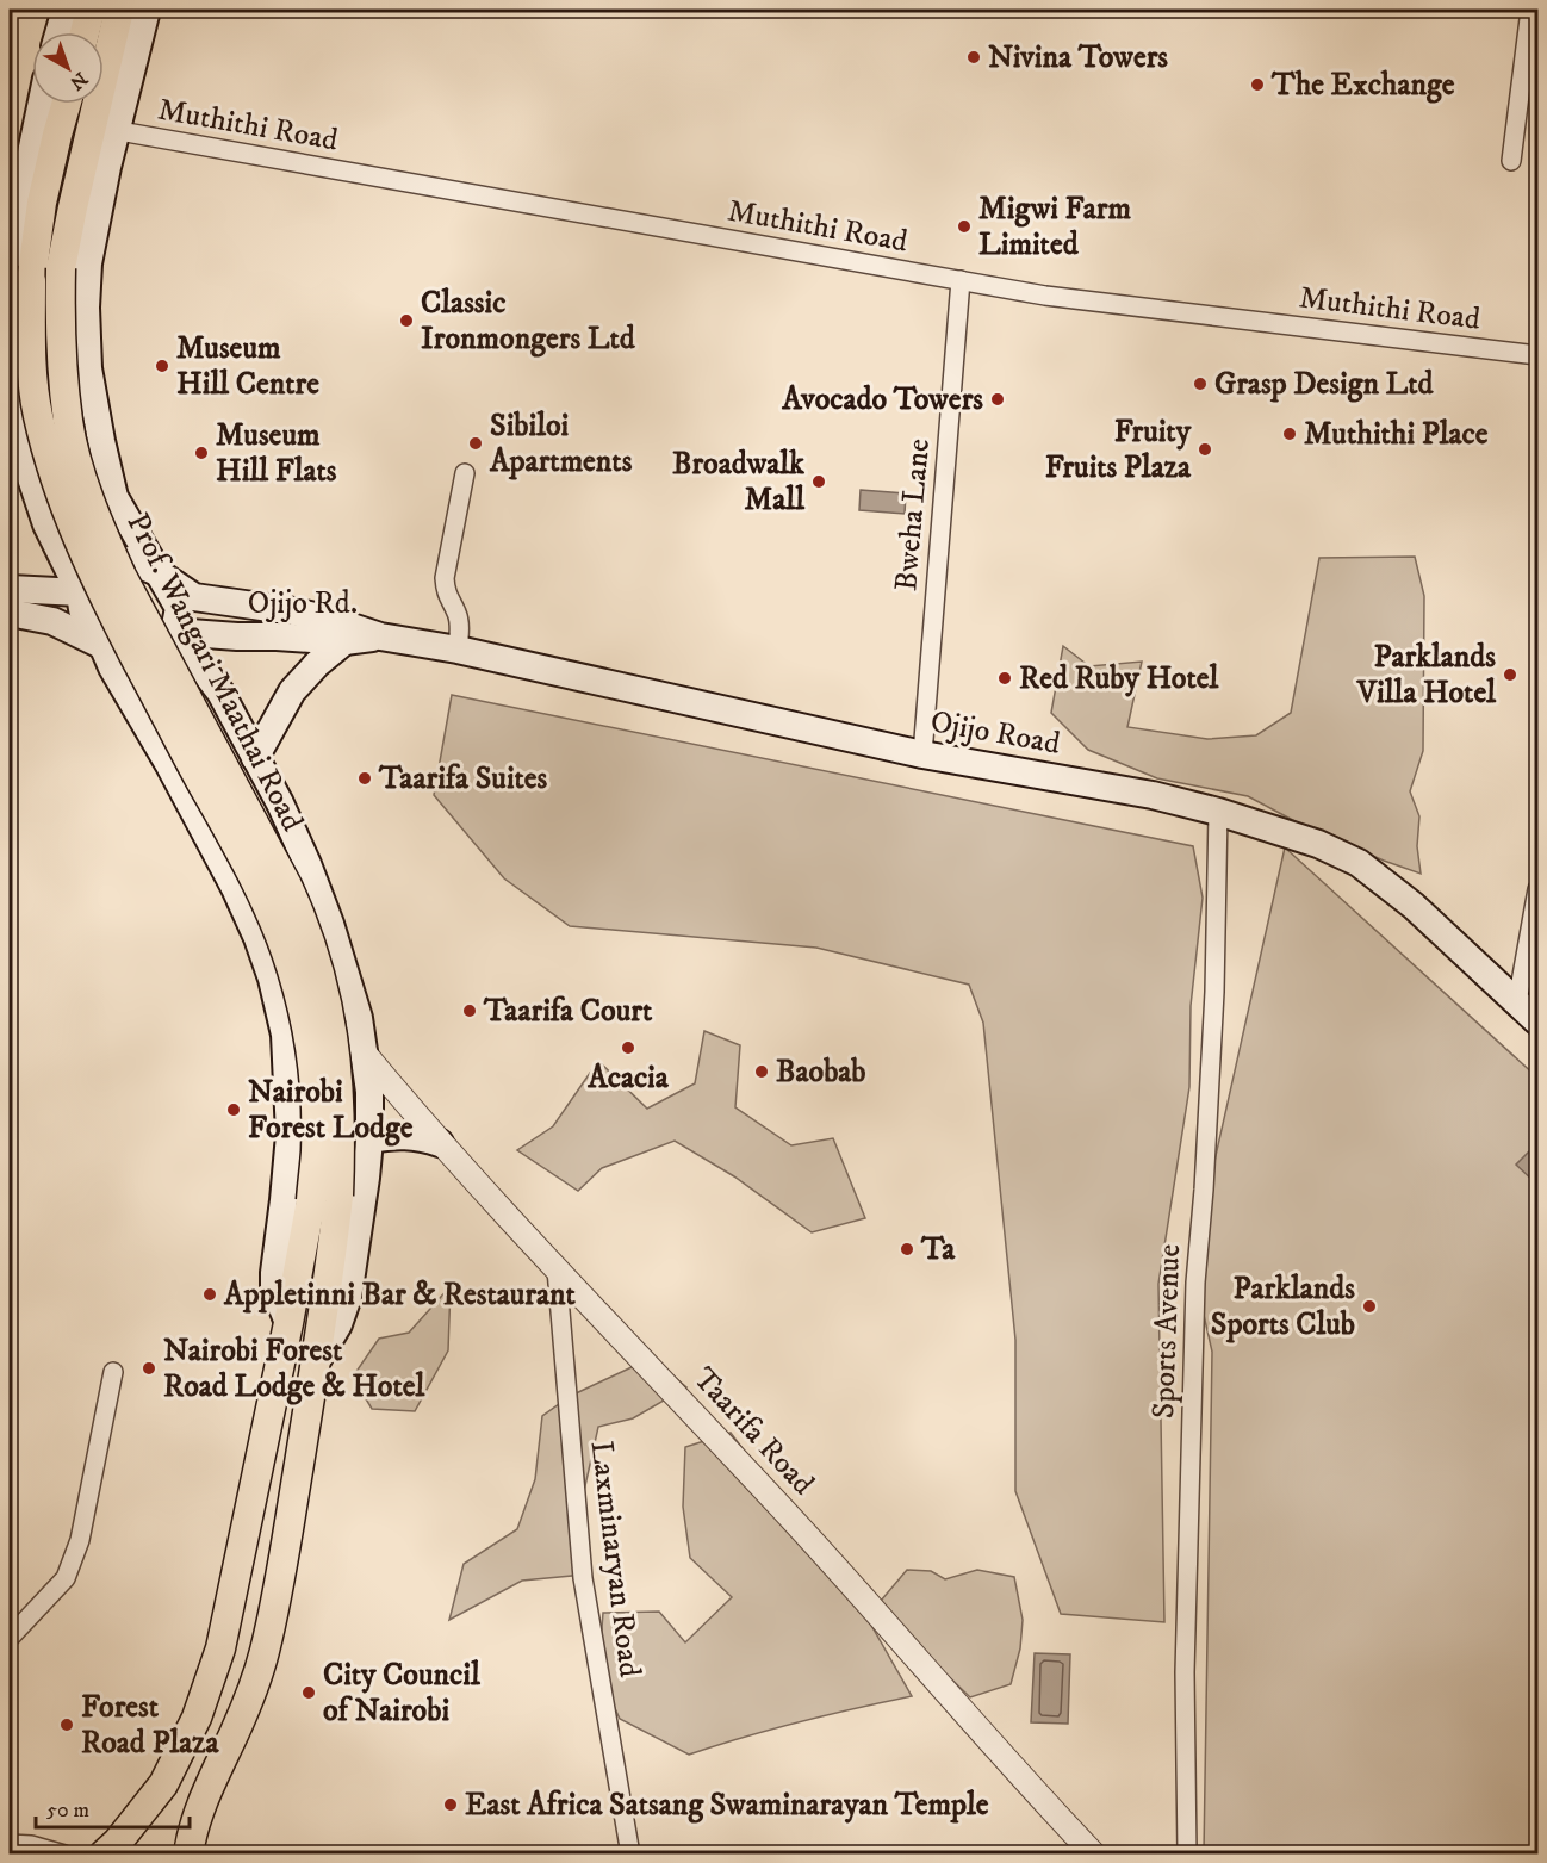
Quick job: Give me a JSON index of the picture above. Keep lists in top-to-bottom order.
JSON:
{
  "streets": {
    "main road": ["Ojijo Rd.", "Prof. Wangari Maathai Road", "Ojijo Road"],
    "street": [
      "Muthithi Road",
      "Bweha Lane",
      "Sports Avenue",
      "Taarifa Road",
      "Laxminaryan Road"
    ]
  },
  "crossings": [
    ["Muthithi Road", "Bweha Lane"],
    ["Muthithi Road", "Prof. Wangari Maathai Road"],
    ["Bweha Lane", "Ojijo Road"],
    ["Ojijo Rd.", "Prof. Wangari Maathai Road"],
    ["Ojijo Rd.", "Ojijo Road"],
    ["Prof. Wangari Maathai Road", "Taarifa Road"],
    ["Ojijo Road", "Sports Avenue"],
    ["Taarifa Road", "Laxminaryan Road"]
  ],
  "places": [
    "Nivina Towers",
    "The Exchange",
    "Migwi Farm Limited",
    "Classic Ironmongers Ltd",
    "Museum Hill Centre",
    "Grasp Design Ltd",
    "Avocado Towers",
    "Muthithi Place",
    "Sibiloi Apartments",
    "Fruity Fruits Plaza",
    "Museum Hill Flats",
    "Broadwalk Mall",
    "Parklands Villa Hotel",
    "Red Ruby Hotel",
    "Taarifa Suites",
    "Taarifa Court",
    "Acacia",
    "Baobab",
    "Nairobi Forest Lodge",
    "Ta",
    "Appletinni Bar & Restaurant",
    "Parklands Sports Club",
    "Nairobi Forest Road Lodge & Hotel",
    "City Council of Nairobi",
    "Forest Road Plaza",
    "East Africa Satsang Swaminarayan Temple"
  ],
  "scale_bar": "50 m",
  "north": "bottom right"
}
